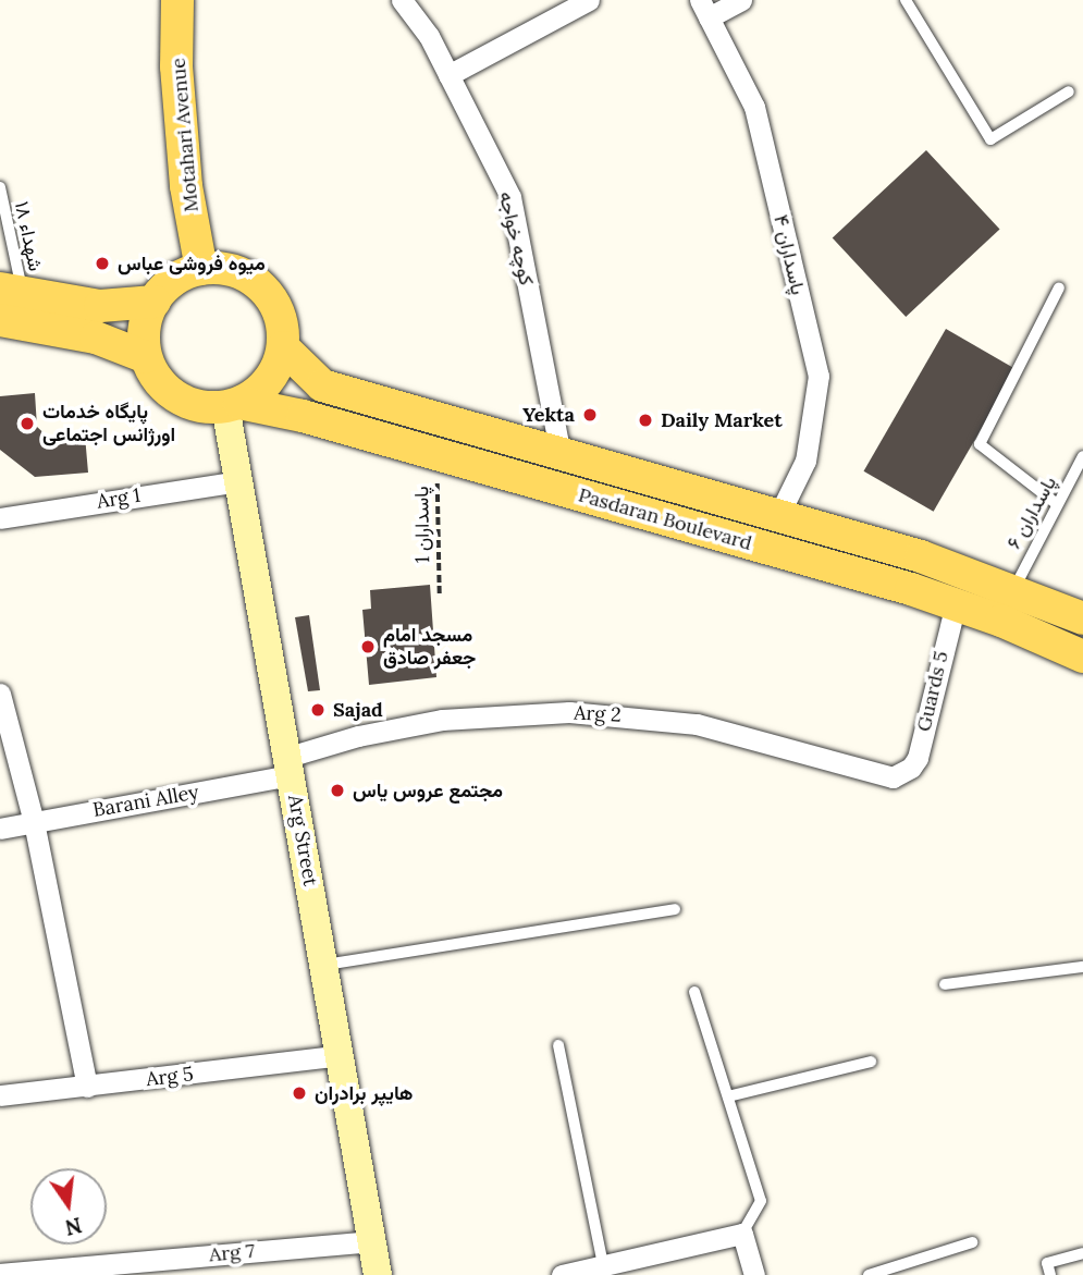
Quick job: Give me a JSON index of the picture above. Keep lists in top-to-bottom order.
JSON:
{
  "streets": {
    "main road": ["Motahari Avenue", "Pasdaran Boulevard", "Arg Street"],
    "street": [
      "کوچه خواجه",
      "پاسداران ۴",
      "Arg 1",
      "Guards 5",
      "Arg 2",
      "Barani Alley",
      "Arg 5",
      "Arg 7"
    ],
    "lane": ["شهداء ۱۸", "پاسداران ۶"],
    "path": ["پاسداران 1"]
  },
  "crossings": [
    ["Motahari Avenue", "Pasdaran Boulevard"],
    ["Motahari Avenue", "Arg Street"],
    ["کوچه خواجه", "Pasdaran Boulevard"],
    ["پاسداران ۴", "Pasdaran Boulevard"],
    ["Arg 1", "Arg Street"],
    ["پاسداران ۶", "Pasdaran Boulevard"],
    ["Pasdaran Boulevard", "پاسداران 1"],
    ["Pasdaran Boulevard", "Guards 5"],
    ["Pasdaran Boulevard", "Arg Street"],
    ["Guards 5", "Arg 2"],
    ["Arg 2", "Barani Alley"],
    ["Arg 2", "Arg Street"],
    ["Barani Alley", "Arg Street"],
    ["Arg Street", "Arg 5"],
    ["Arg Street", "Arg 7"]
  ],
  "places": [
    "میوه فروشی عباس",
    "Yekta",
    "Daily Market",
    "پایگاه خدمات اورژانس اجتماعی",
    "مسجد امام جعفر صادق",
    "Sajad",
    "مجتمع عروس یاس",
    "هایپر برادران"
  ],
  "north": "bottom"
}
